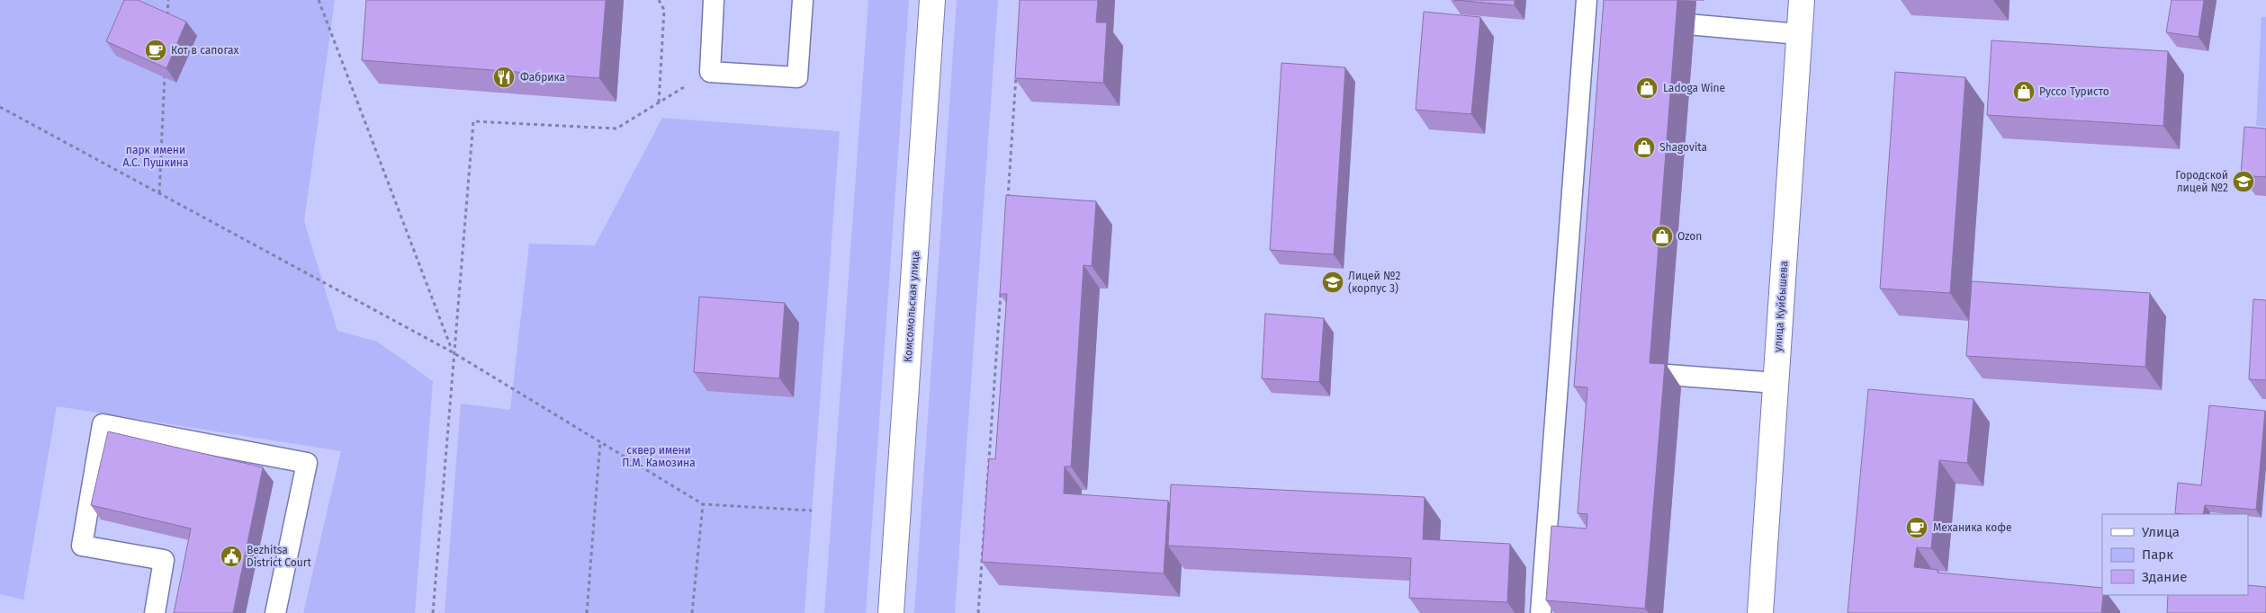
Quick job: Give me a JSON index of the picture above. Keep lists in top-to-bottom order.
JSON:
{
  "streets": {
    "main road": ["Комсомольская улица", "улица Куйбышева"]
  },
  "parks": ["парк имени А.С. Пушкина", "сквер имени П.М. Камозина"],
  "places": {
    "cafe": ["Кот в сапогах", "Механика кофе"],
    "restaurant": ["Фабрика"],
    "shop": [
      "Ladoga Wine",
      "Руссо Туристо",
      "Shagovita",
      "Ozon"
    ],
    "school or university": ["Городской лицей №2", "Лицей №2 (корпус 3)"],
    "public building": ["Bezhitsa District Court"]
  },
  "legend": ["Улица", "Парк", "Здание"]
}
